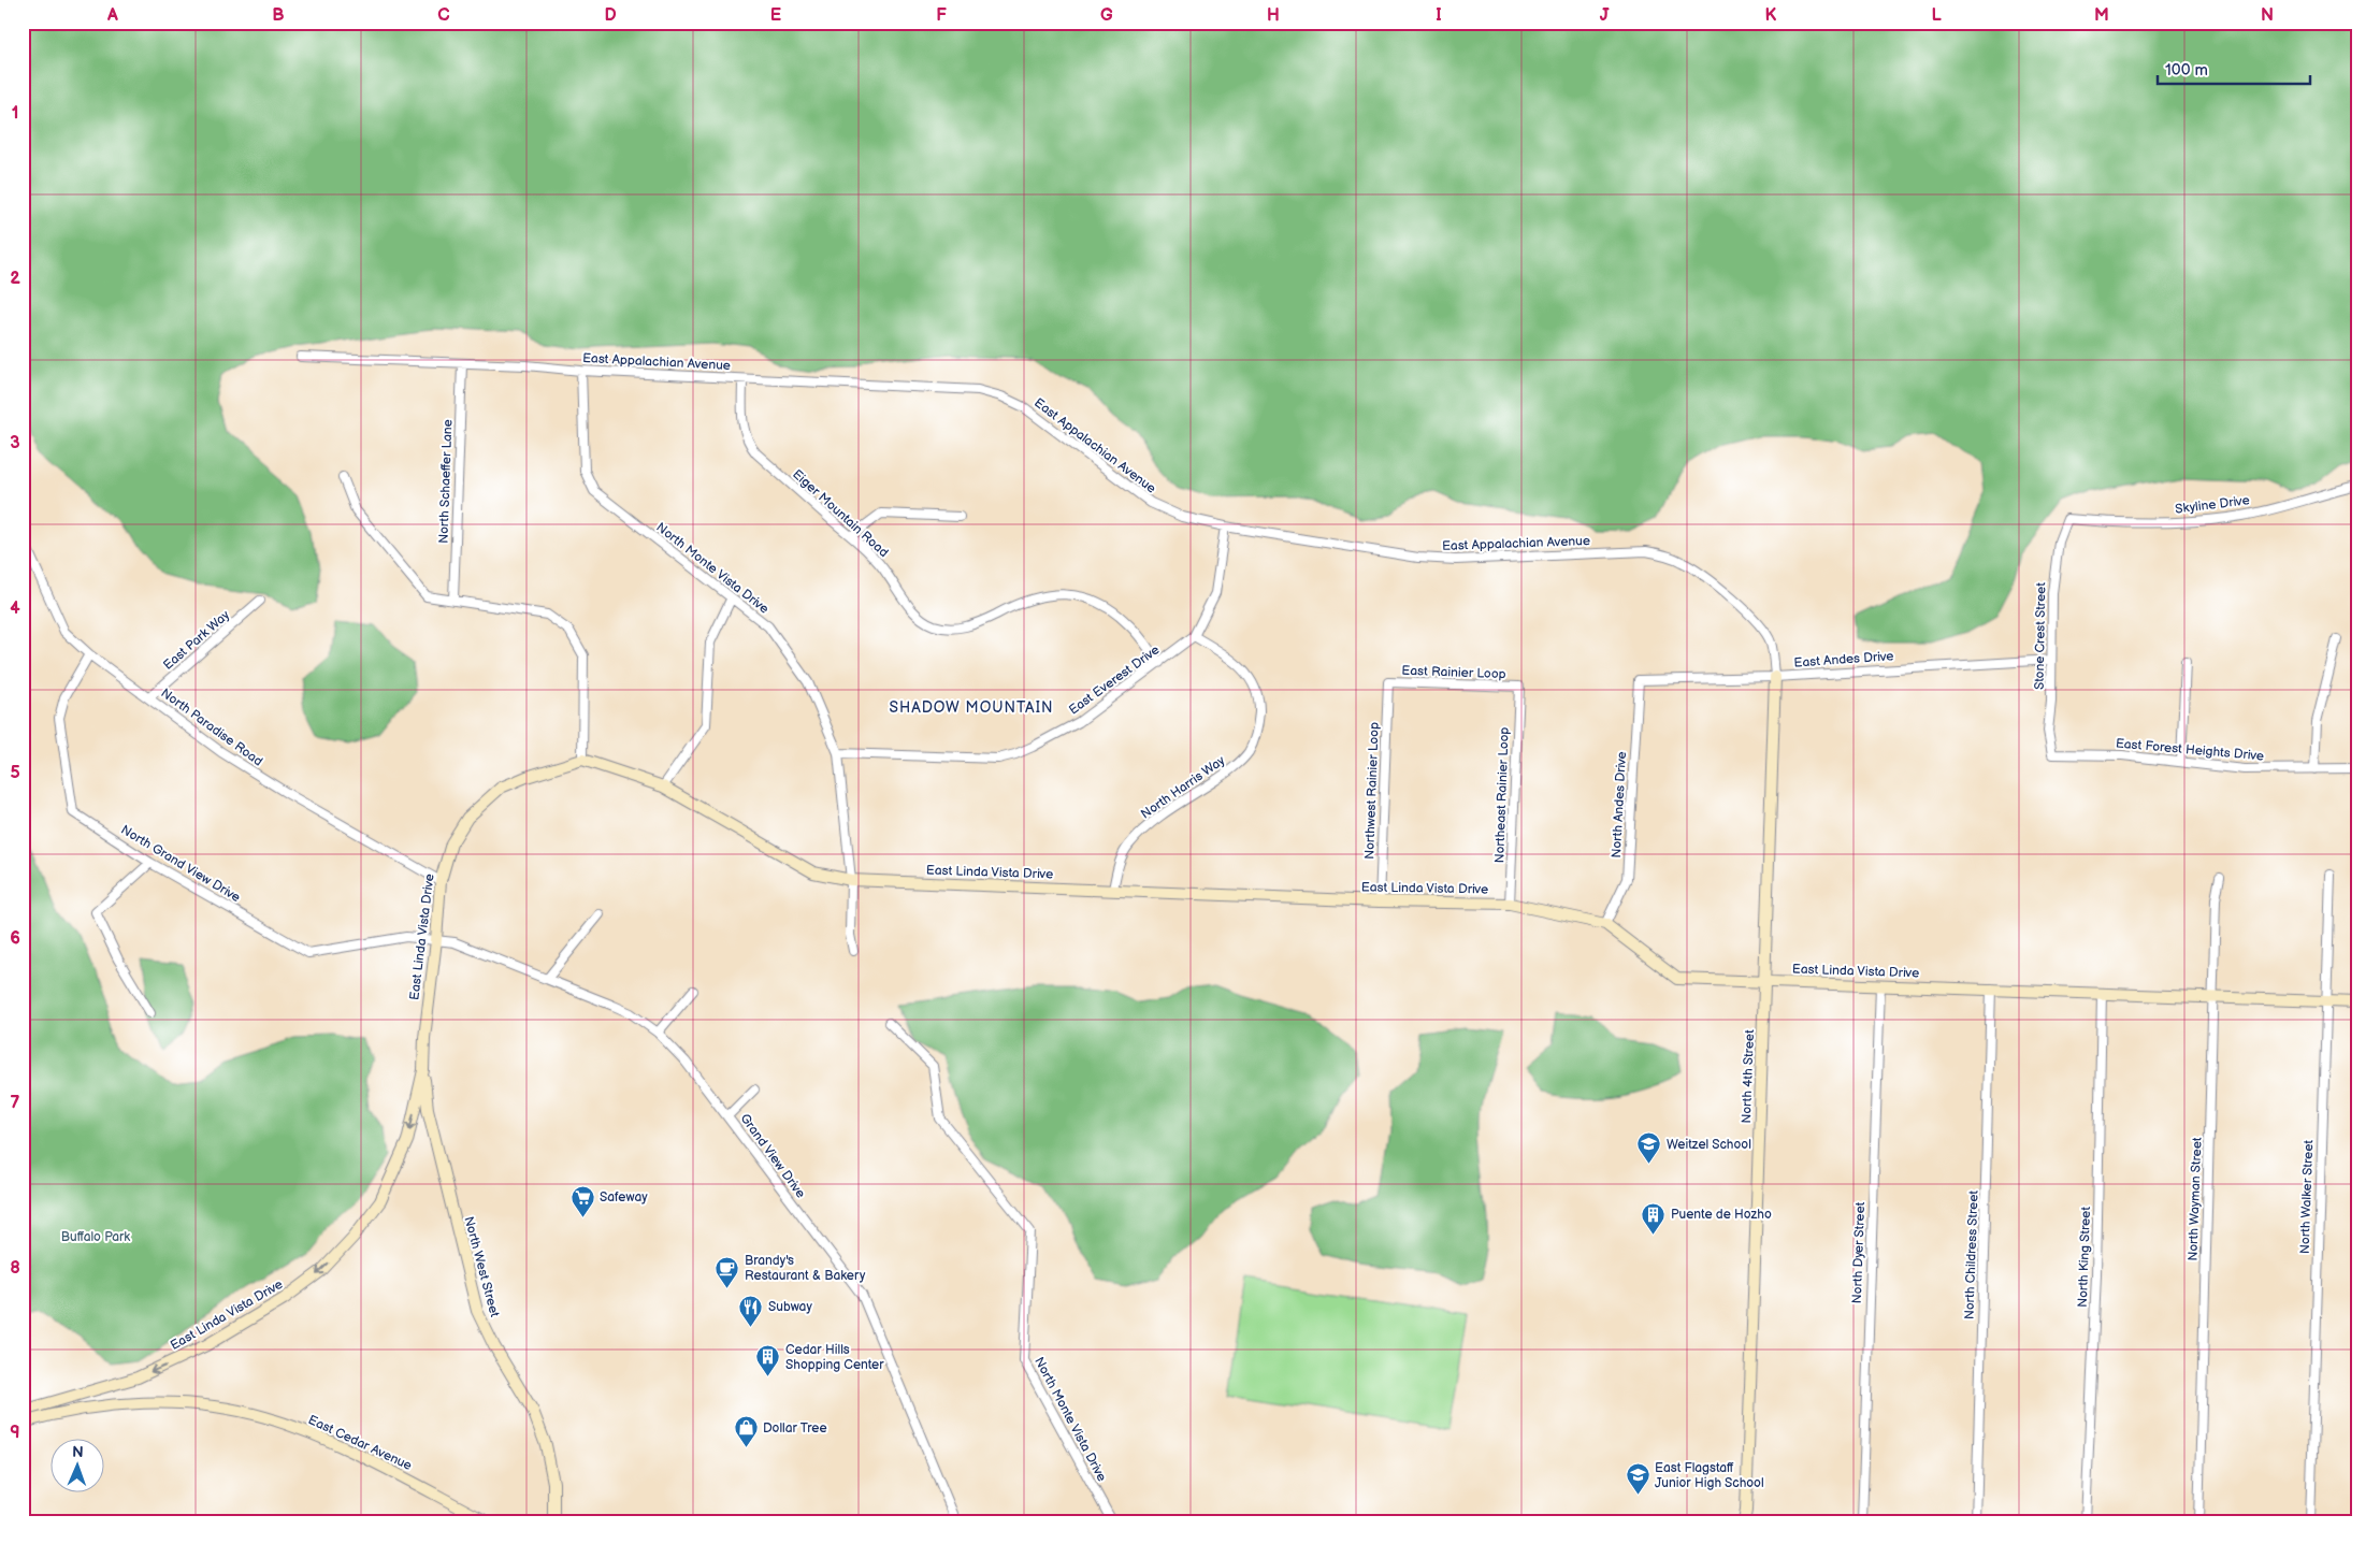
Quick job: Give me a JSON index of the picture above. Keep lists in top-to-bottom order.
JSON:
{
  "streets": {
    "street": [
      "East Appalachian Avenue",
      "North Schaeffer Lane",
      "Skyline Drive",
      "Eiger Mountain Road",
      "North Monte Vista Drive",
      "Stone Crest Street",
      "East Park Way",
      "East Andes Drive",
      "East Rainier Loop",
      "East Everest Drive",
      "North Paradise Road",
      "East Forest Heights Drive",
      "North Harris Way",
      "Northwest Rainier Loop",
      "Northeast Rainier Loop",
      "North Andes Drive",
      "North Grand View Drive",
      "East Linda Vista Drive",
      "North 4th Street",
      "Grand View Drive",
      "North Walker Street",
      "North Wayman Street",
      "North Dyer Street",
      "North Childress Street",
      "North King Street",
      "North West Street",
      "East Cedar Avenue"
    ]
  },
  "crossings": [
    ["East Appalachian Avenue", "North Schaeffer Lane"],
    ["East Appalachian Avenue", "Eiger Mountain Road"],
    ["East Appalachian Avenue", "North Monte Vista Drive"],
    ["East Appalachian Avenue", "East Andes Drive"],
    ["East Appalachian Avenue", "East Everest Drive"],
    ["East Appalachian Avenue", "North 4th Street"],
    ["Skyline Drive", "Stone Crest Street"],
    ["Eiger Mountain Road", "East Everest Drive"],
    ["North Monte Vista Drive", "East Everest Drive"],
    ["North Monte Vista Drive", "East Linda Vista Drive"],
    ["Stone Crest Street", "East Andes Drive"],
    ["Stone Crest Street", "East Forest Heights Drive"],
    ["East Park Way", "North Paradise Road"],
    ["East Andes Drive", "North Andes Drive"],
    ["East Andes Drive", "North 4th Street"],
    ["East Rainier Loop", "Northwest Rainier Loop"],
    ["East Rainier Loop", "Northeast Rainier Loop"],
    ["East Everest Drive", "North Harris Way"],
    ["North Paradise Road", "North Grand View Drive"],
    ["North Paradise Road", "East Linda Vista Drive"],
    ["North Harris Way", "East Linda Vista Drive"],
    ["Northwest Rainier Loop", "East Linda Vista Drive"],
    ["Northeast Rainier Loop", "East Linda Vista Drive"],
    ["North Andes Drive", "East Linda Vista Drive"],
    ["North Grand View Drive", "East Linda Vista Drive"],
    ["North Grand View Drive", "Grand View Drive"],
    ["East Linda Vista Drive", "North 4th Street"],
    ["East Linda Vista Drive", "Grand View Drive"],
    ["East Linda Vista Drive", "North Walker Street"],
    ["East Linda Vista Drive", "North Wayman Street"],
    ["East Linda Vista Drive", "North Dyer Street"],
    ["East Linda Vista Drive", "North Childress Street"],
    ["East Linda Vista Drive", "North King Street"],
    ["East Linda Vista Drive", "North West Street"]
  ],
  "districts": ["SHADOW MOUNTAIN"],
  "parks": ["Buffalo Park"],
  "places": {
    "school or university": ["Weitzel School", "East Flagstaff Junior High School"],
    "supermarket": ["Safeway"],
    "building": ["Puente de Hozho", "Cedar Hills Shopping Center"],
    "cafe": ["Brandy's Restaurant & Bakery"],
    "restaurant": ["Subway"],
    "shop": ["Dollar Tree"]
  },
  "scale_bar": "100 m",
  "north": "top",
  "grid": {
    "columns": [
      "A",
      "B",
      "C",
      "D",
      "E",
      "F",
      "G",
      "H",
      "I",
      "J",
      "K",
      "L",
      "M",
      "N"
    ],
    "rows": [
      "1",
      "2",
      "3",
      "4",
      "5",
      "6",
      "7",
      "8",
      "9"
    ]
  }
}
